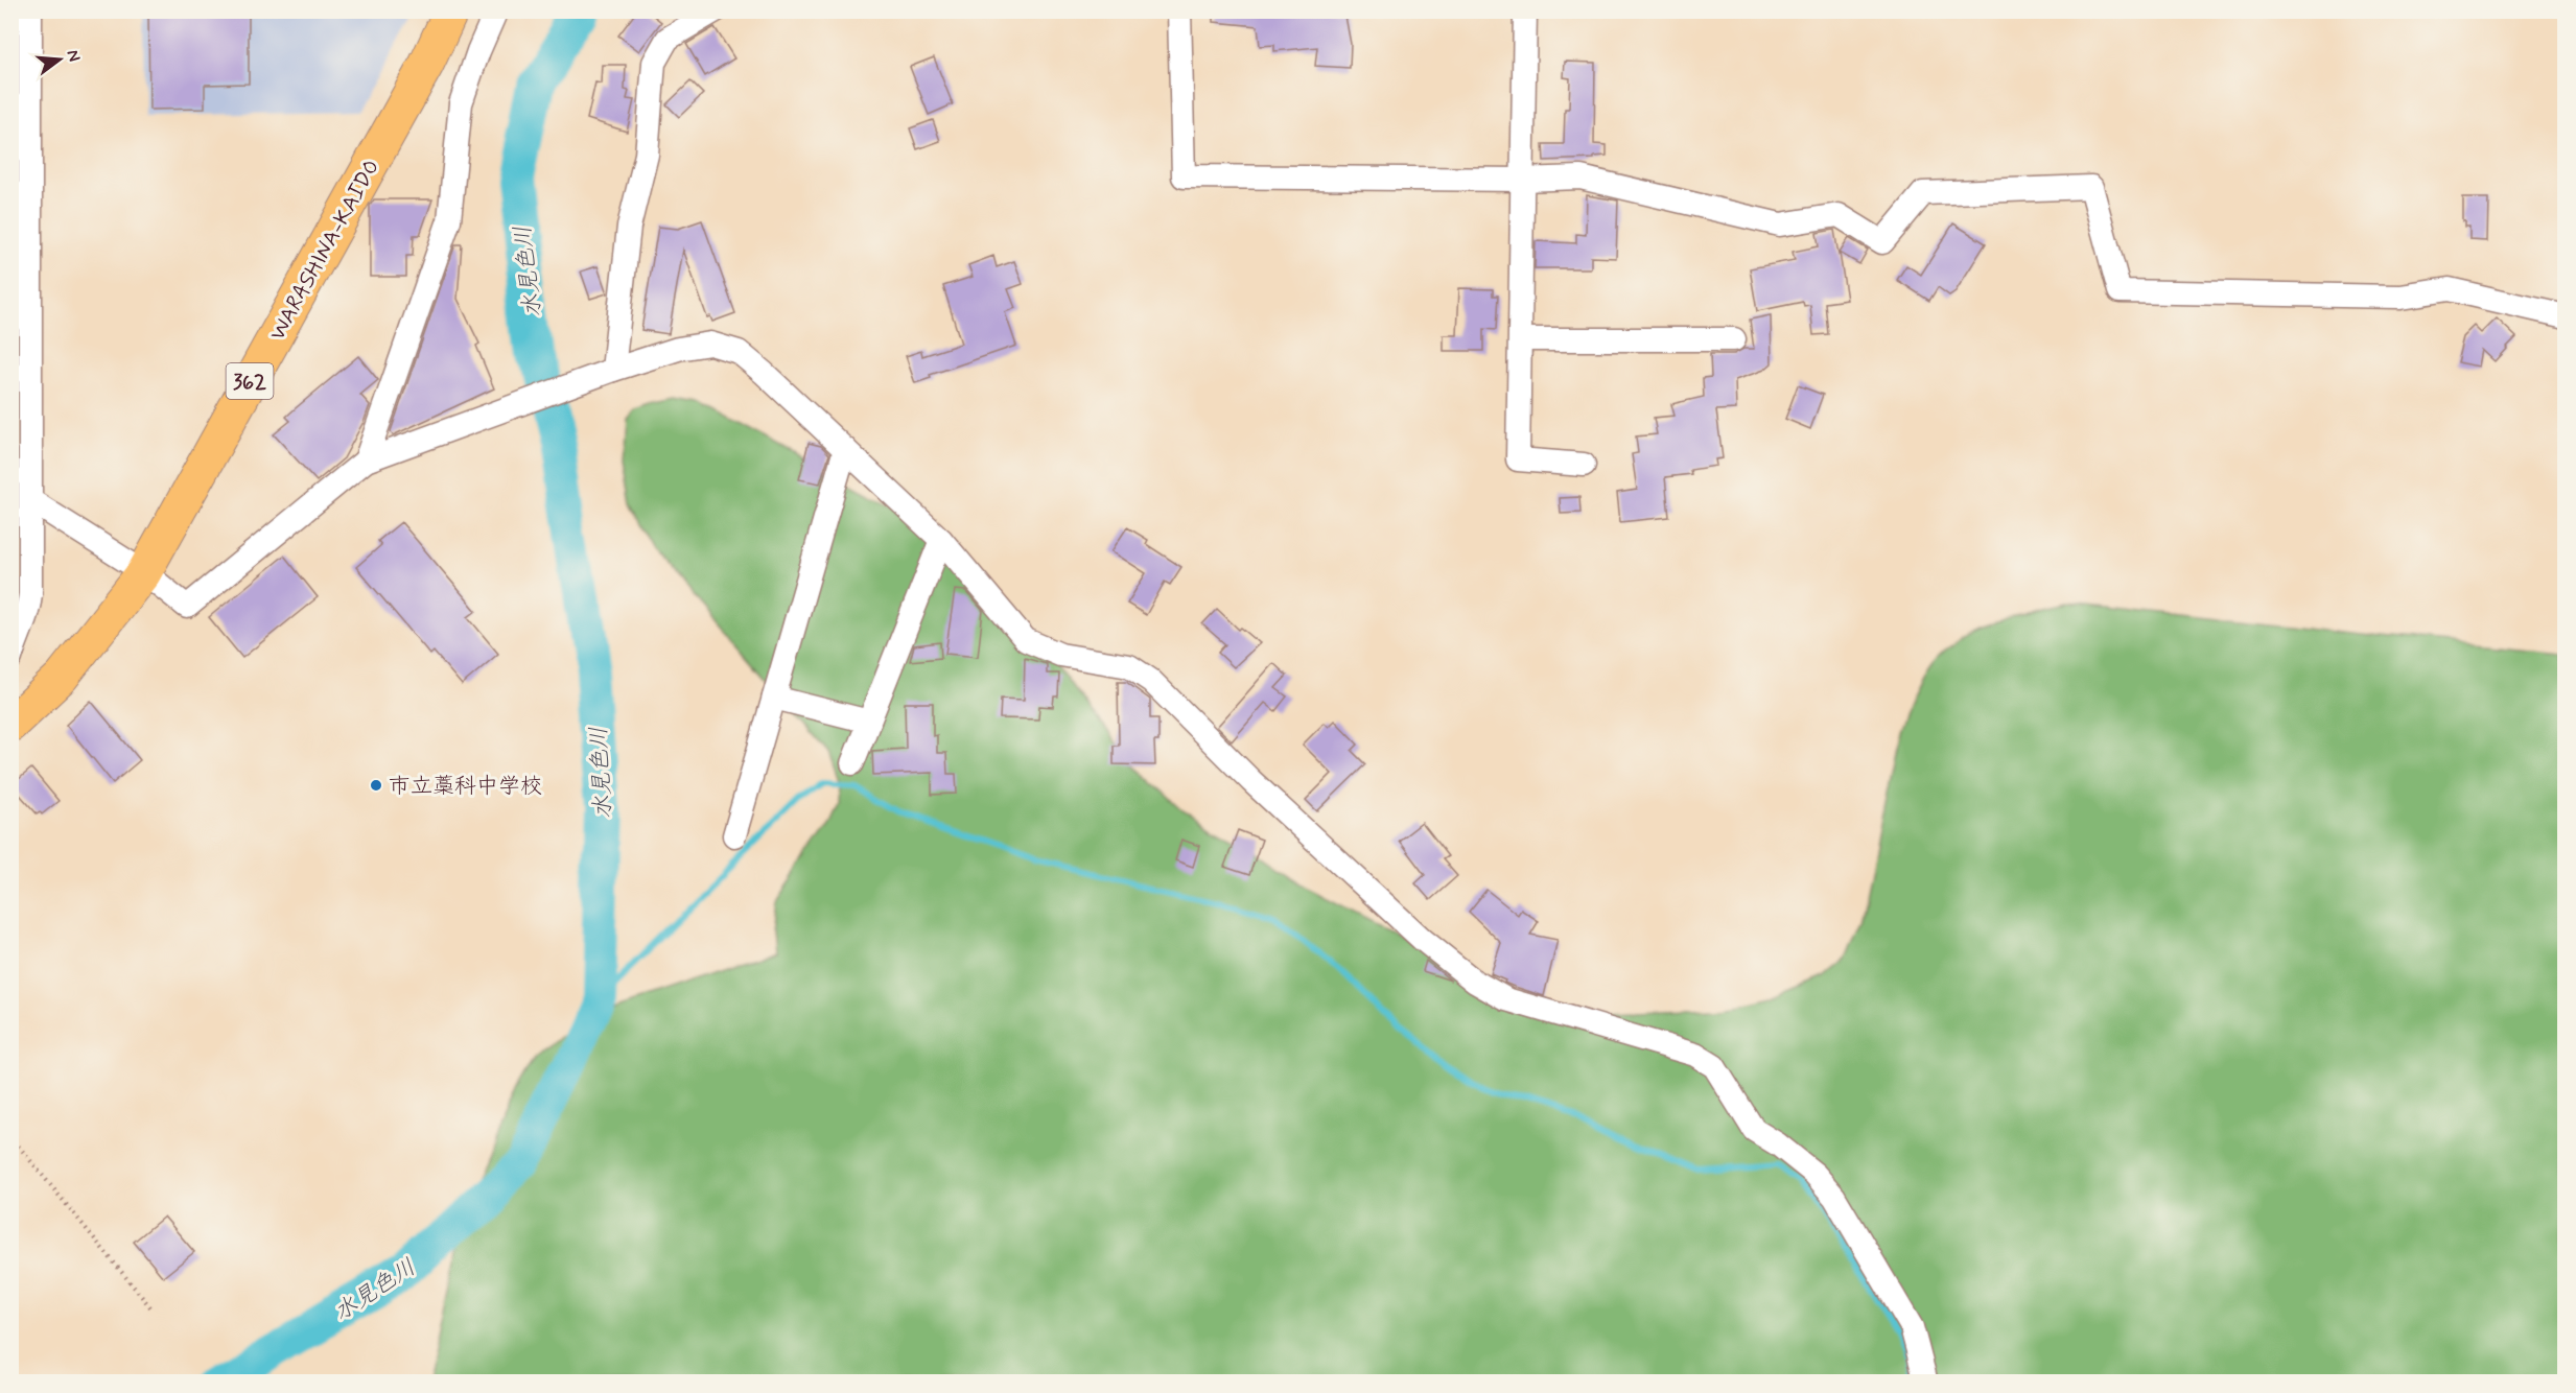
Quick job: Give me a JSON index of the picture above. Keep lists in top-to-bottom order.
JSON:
{
  "streets": {
    "highway": ["WARASHINA-KAIDO", "362"]
  },
  "water": ["水見色川"],
  "places": ["市立藁科中学校"],
  "north": "right"
}
